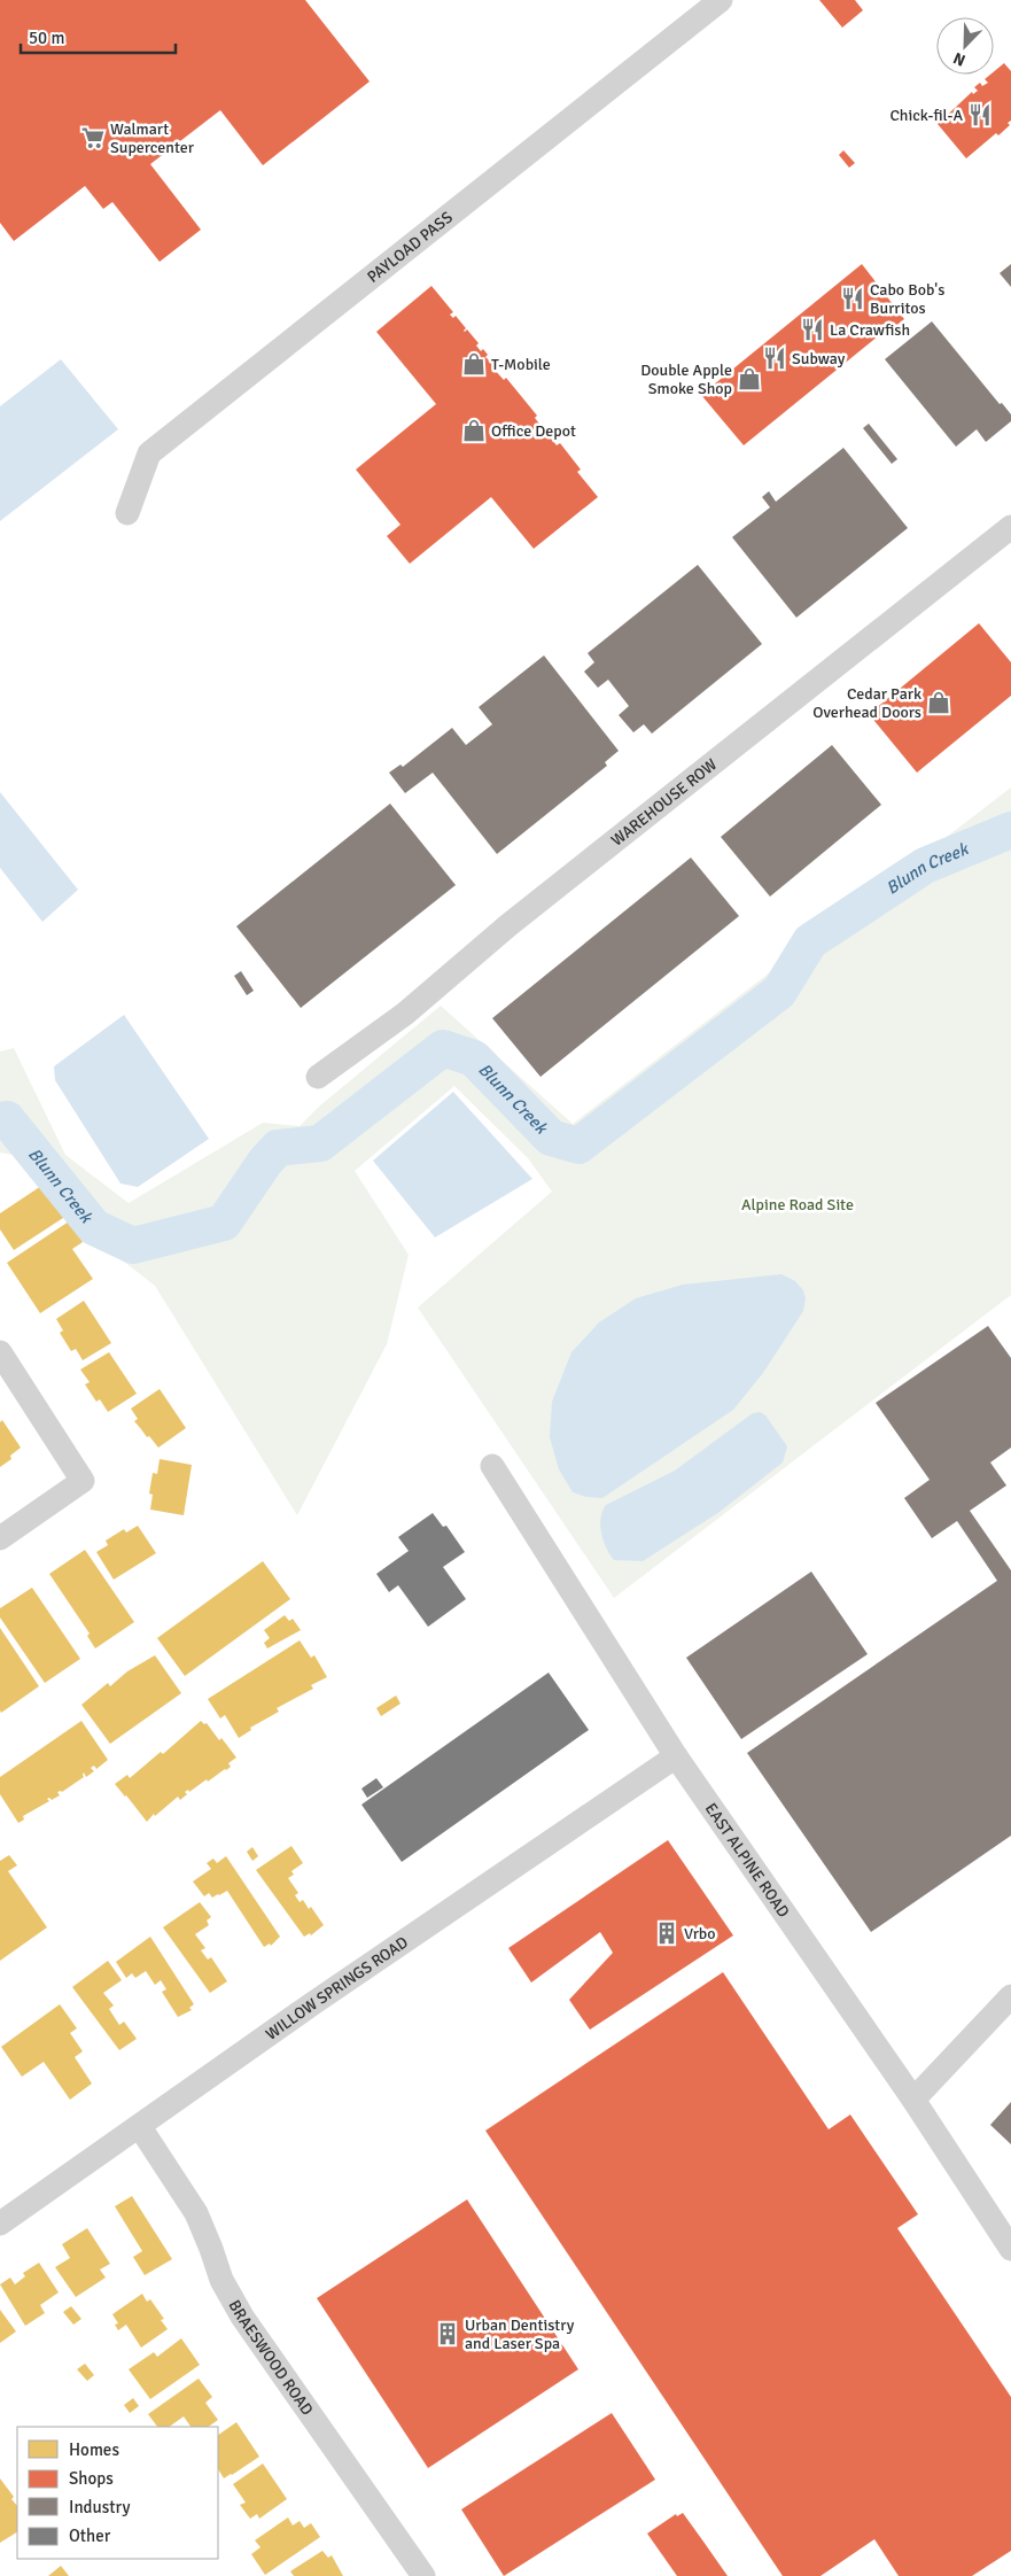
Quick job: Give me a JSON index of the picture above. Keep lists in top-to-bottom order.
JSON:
{
  "streets": {
    "street": [
      "PAYLOAD PASS",
      "WAREHOUSE ROW",
      "EAST ALPINE ROAD",
      "WILLOW SPRINGS ROAD",
      "BRAESWOOD ROAD"
    ]
  },
  "crossings": [
    ["EAST ALPINE ROAD", "WILLOW SPRINGS ROAD"],
    ["WILLOW SPRINGS ROAD", "BRAESWOOD ROAD"]
  ],
  "water": ["Blunn Creek"],
  "parks": ["Alpine Road Site"],
  "places": {
    "restaurant": [
      "Chick-fil-A",
      "Cabo Bob's Burritos",
      "La Crawfish",
      "Subway"
    ],
    "supermarket": ["Walmart Supercenter"],
    "shop": [
      "T-Mobile",
      "Double Apple Smoke Shop",
      "Office Depot",
      "Cedar Park Overhead Doors"
    ],
    "building": ["Vrbo", "Urban Dentistry and Laser Spa"]
  },
  "legend": [
    "Homes",
    "Shops",
    "Industry",
    "Other"
  ],
  "scale_bar": "50 m",
  "north": "bottom left"
}
